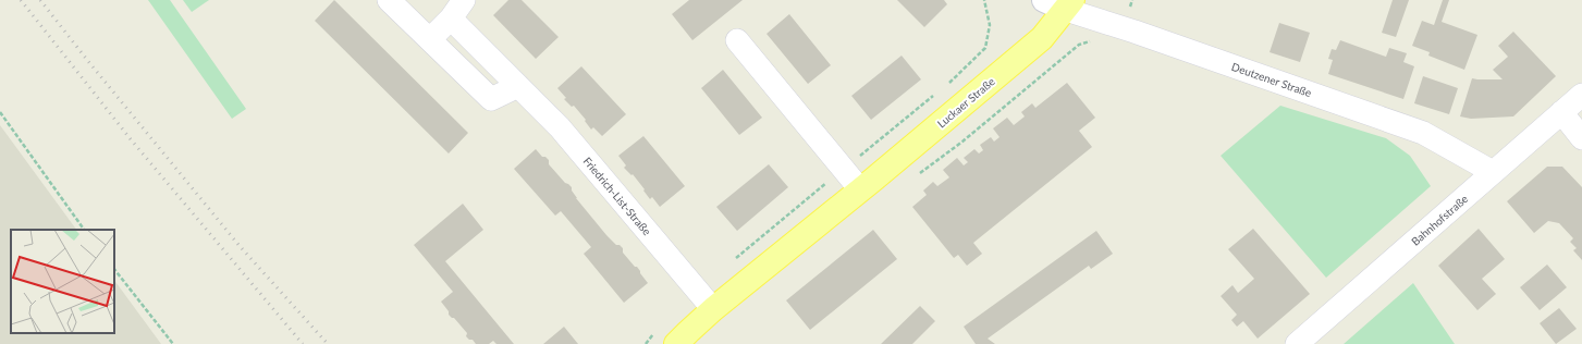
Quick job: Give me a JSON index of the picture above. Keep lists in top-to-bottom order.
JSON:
{
  "streets": {
    "main road": ["Deutzener Straße", "Luckaer Straße"],
    "street": ["Friedrich-List-Straße", "Bahnhofstraße"]
  },
  "crossings": [
    ["Deutzener Straße", "Luckaer Straße"],
    ["Deutzener Straße", "Bahnhofstraße"],
    ["Luckaer Straße", "Friedrich-List-Straße"]
  ]
}
